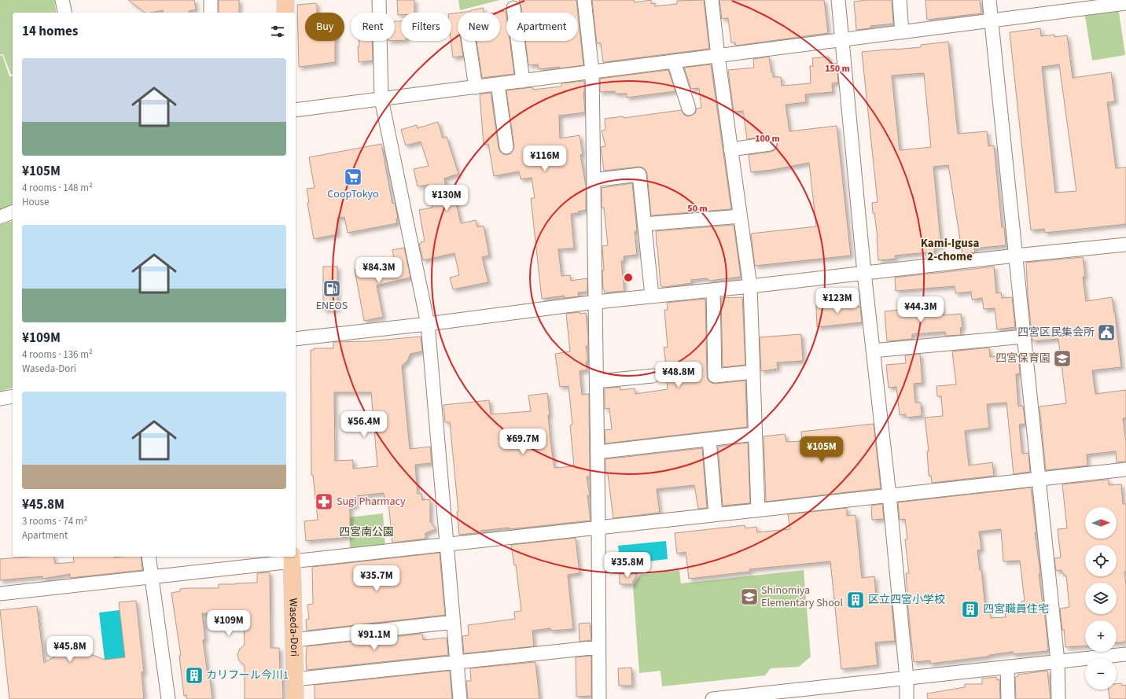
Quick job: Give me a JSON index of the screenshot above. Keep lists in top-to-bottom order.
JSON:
{
  "streets": {
    "main road": ["Waseda-Dori"]
  },
  "districts": ["Kami-Igusa 2-chome"],
  "parks": ["四宮南公園"],
  "places": {
    "supermarket": ["CoopTokyo"],
    "fuel station": ["ENEOS"],
    "public building": ["四宮区民集会所"],
    "school or university": ["四宮保育園", "Shinomiya Elementary Shool"],
    "pharmacy": ["Sugi Pharmacy"],
    "building": ["区立四宮小学校", "四宮職員住宅", "カリフール今川1"]
  },
  "north": "right",
  "page": {
    "chip": [
      "Buy",
      "Rent",
      "Filters",
      "New",
      "Apartment"
    ],
    "heading": "14 homes",
    "list": [
      {
        "name": "¥105M",
        "note": "4 rooms · 148 m² · House"
      },
      {
        "name": "¥109M",
        "note": "4 rooms · 136 m² · Waseda-Dori"
      },
      {
        "name": "¥45.8M",
        "note": "3 rooms · 74 m² · Apartment"
      }
    ],
    "price": [
      "¥116M",
      "¥130M",
      "¥84.3M",
      "¥123M",
      "¥44.3M",
      "¥48.8M",
      "¥56.4M",
      "¥69.7M",
      "¥105M",
      "¥35.8M",
      "¥35.7M",
      "¥109M",
      "¥91.1M",
      "¥45.8M"
    ],
    "map_buttons": ["+", "−"]
  },
  "rings": ["150 m", "100 m", "50 m"]
}
